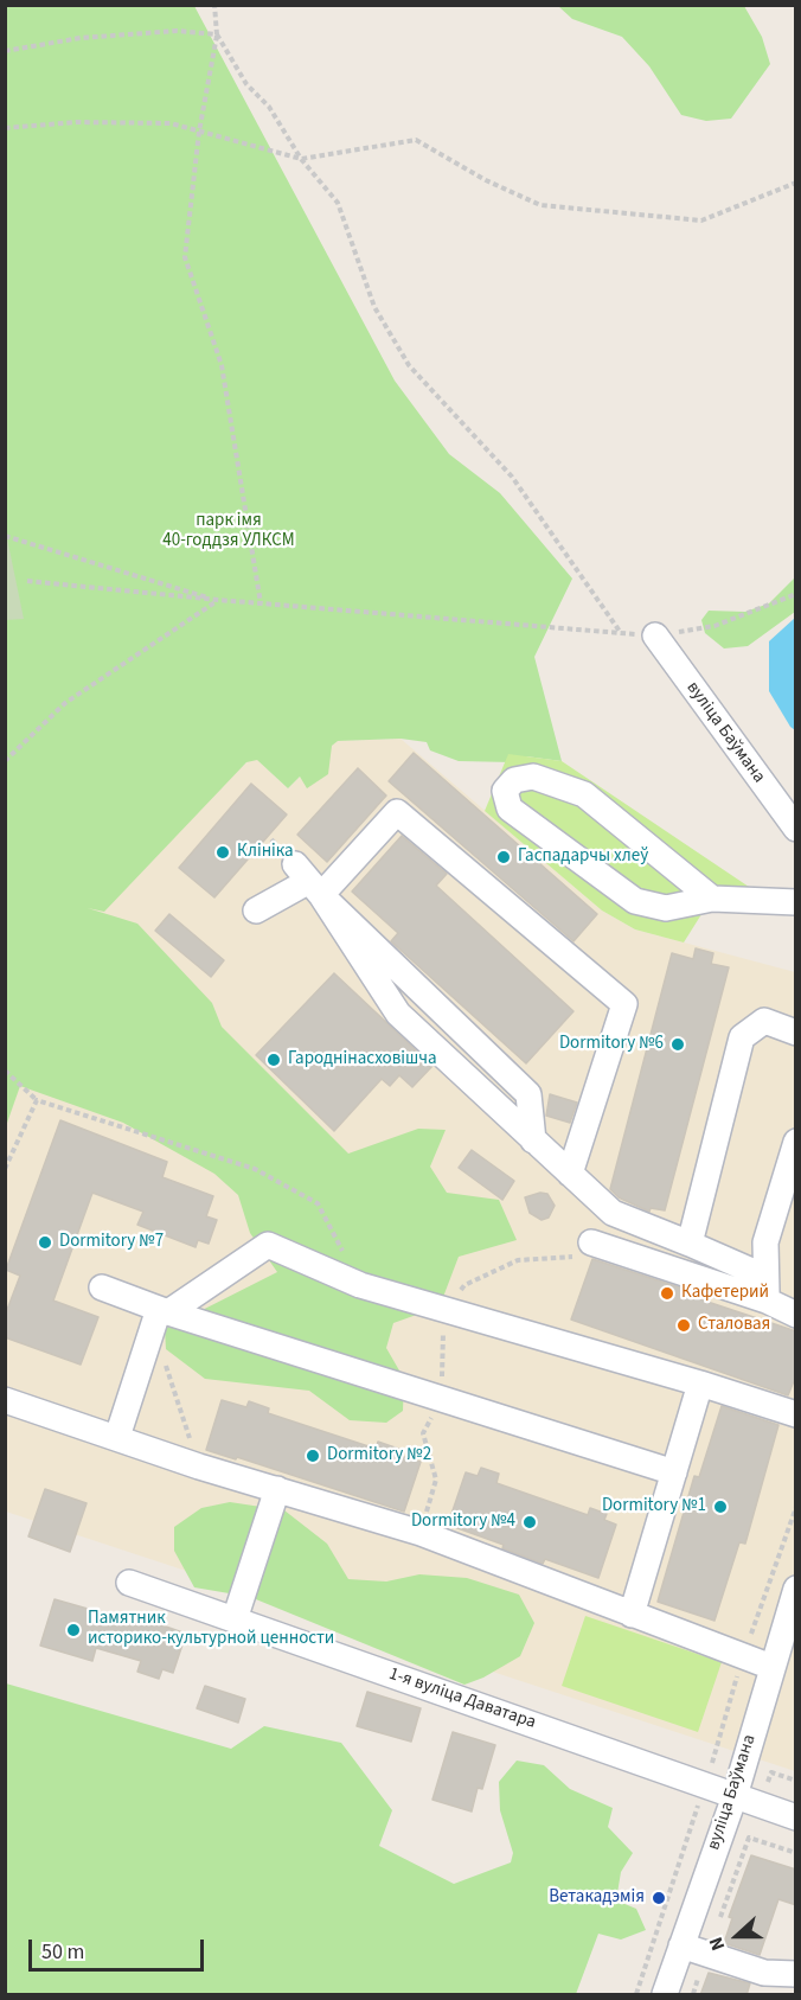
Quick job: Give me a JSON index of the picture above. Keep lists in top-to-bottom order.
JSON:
{
  "streets": {
    "street": ["вуліца Баўмана", "1-я вуліца Даватара"]
  },
  "crossings": [
    ["вуліца Баўмана", "1-я вуліца Даватара"]
  ],
  "parks": ["парк імя 40-годдзя УЛКСМ"],
  "places": [
    "Клініка",
    "Гаспадарчы хлеў",
    "Dormitory №6",
    "Гароднінасховішча",
    "Dormitory №7",
    "Кафетерий",
    "Сталовая",
    "Dormitory №2",
    "Dormitory №1",
    "Dormitory №4",
    "Памятник историко-культурной ценности",
    "Ветакадэмія"
  ],
  "scale_bar": "50 m",
  "north": "left"
}
